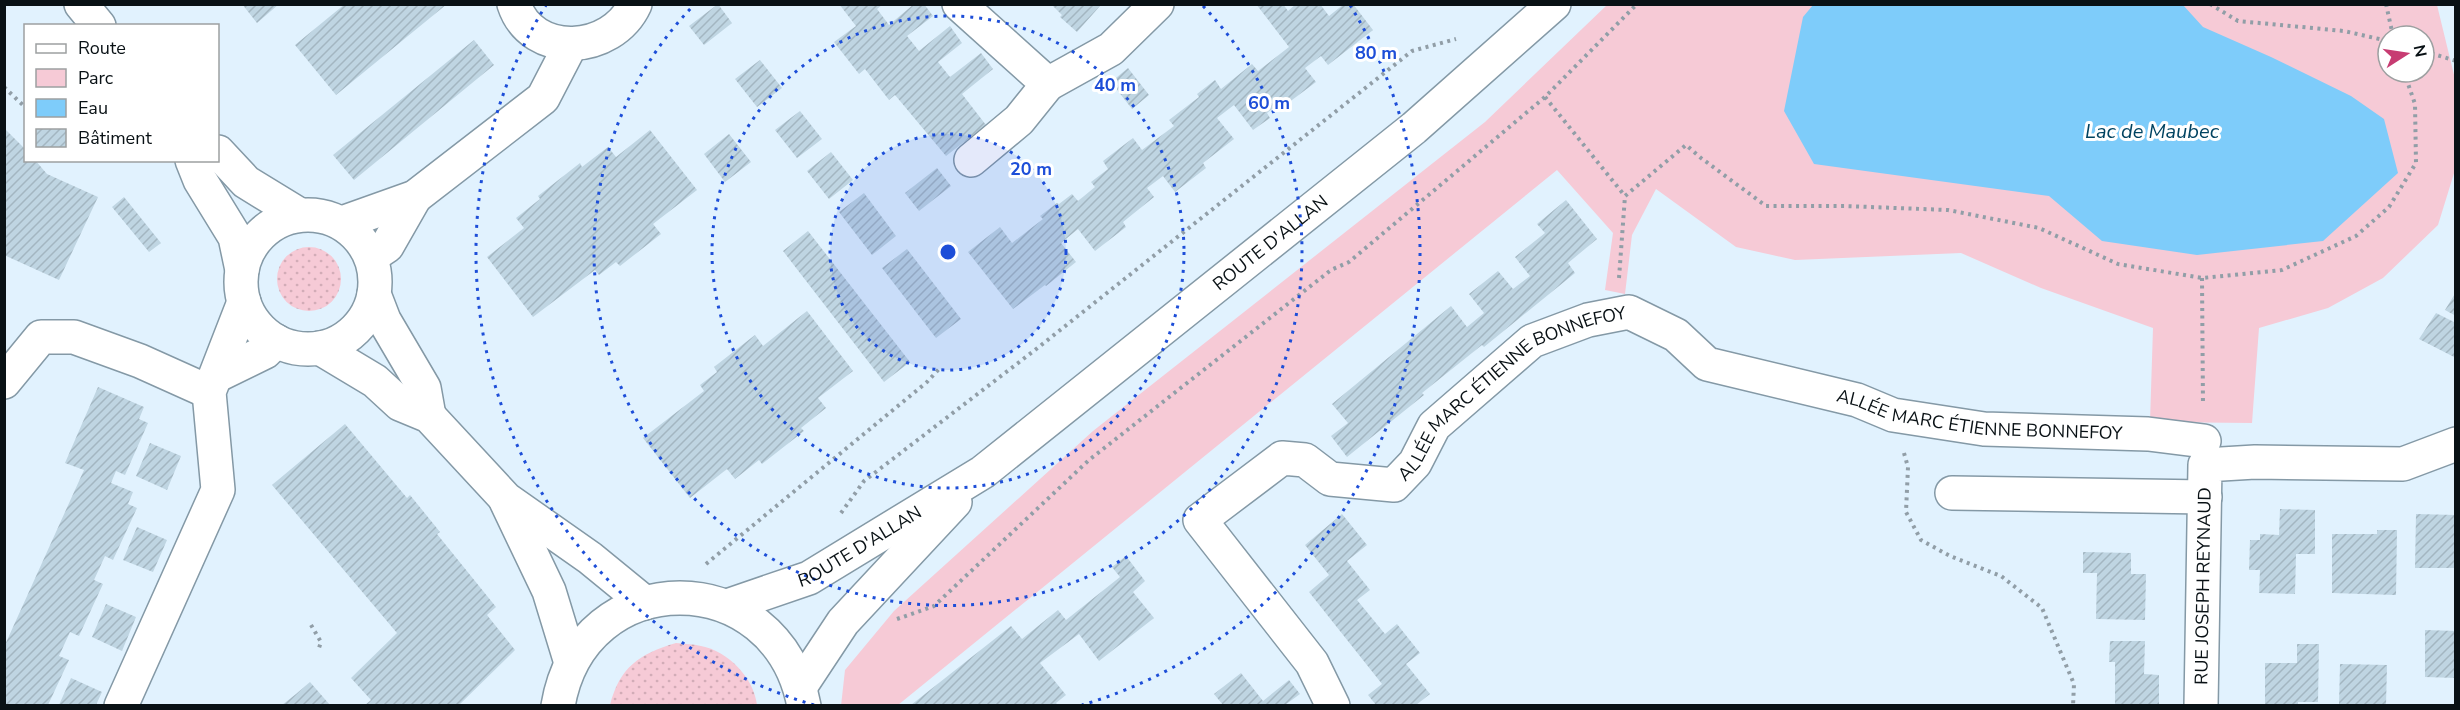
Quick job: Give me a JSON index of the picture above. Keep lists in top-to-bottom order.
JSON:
{
  "streets": {
    "street": ["ROUTE D'ALLAN", "ALLÉE MARC ÉTIENNE BONNEFOY", "RUE JOSEPH REYNAUD"]
  },
  "crossings": [
    ["ALLÉE MARC ÉTIENNE BONNEFOY", "RUE JOSEPH REYNAUD"]
  ],
  "water": ["Lac de Maubec"],
  "legend": [
    "Route",
    "Parc",
    "Eau",
    "Bâtiment"
  ],
  "north": "right",
  "rings": [
    "80 m",
    "40 m",
    "60 m",
    "20 m"
  ]
}
